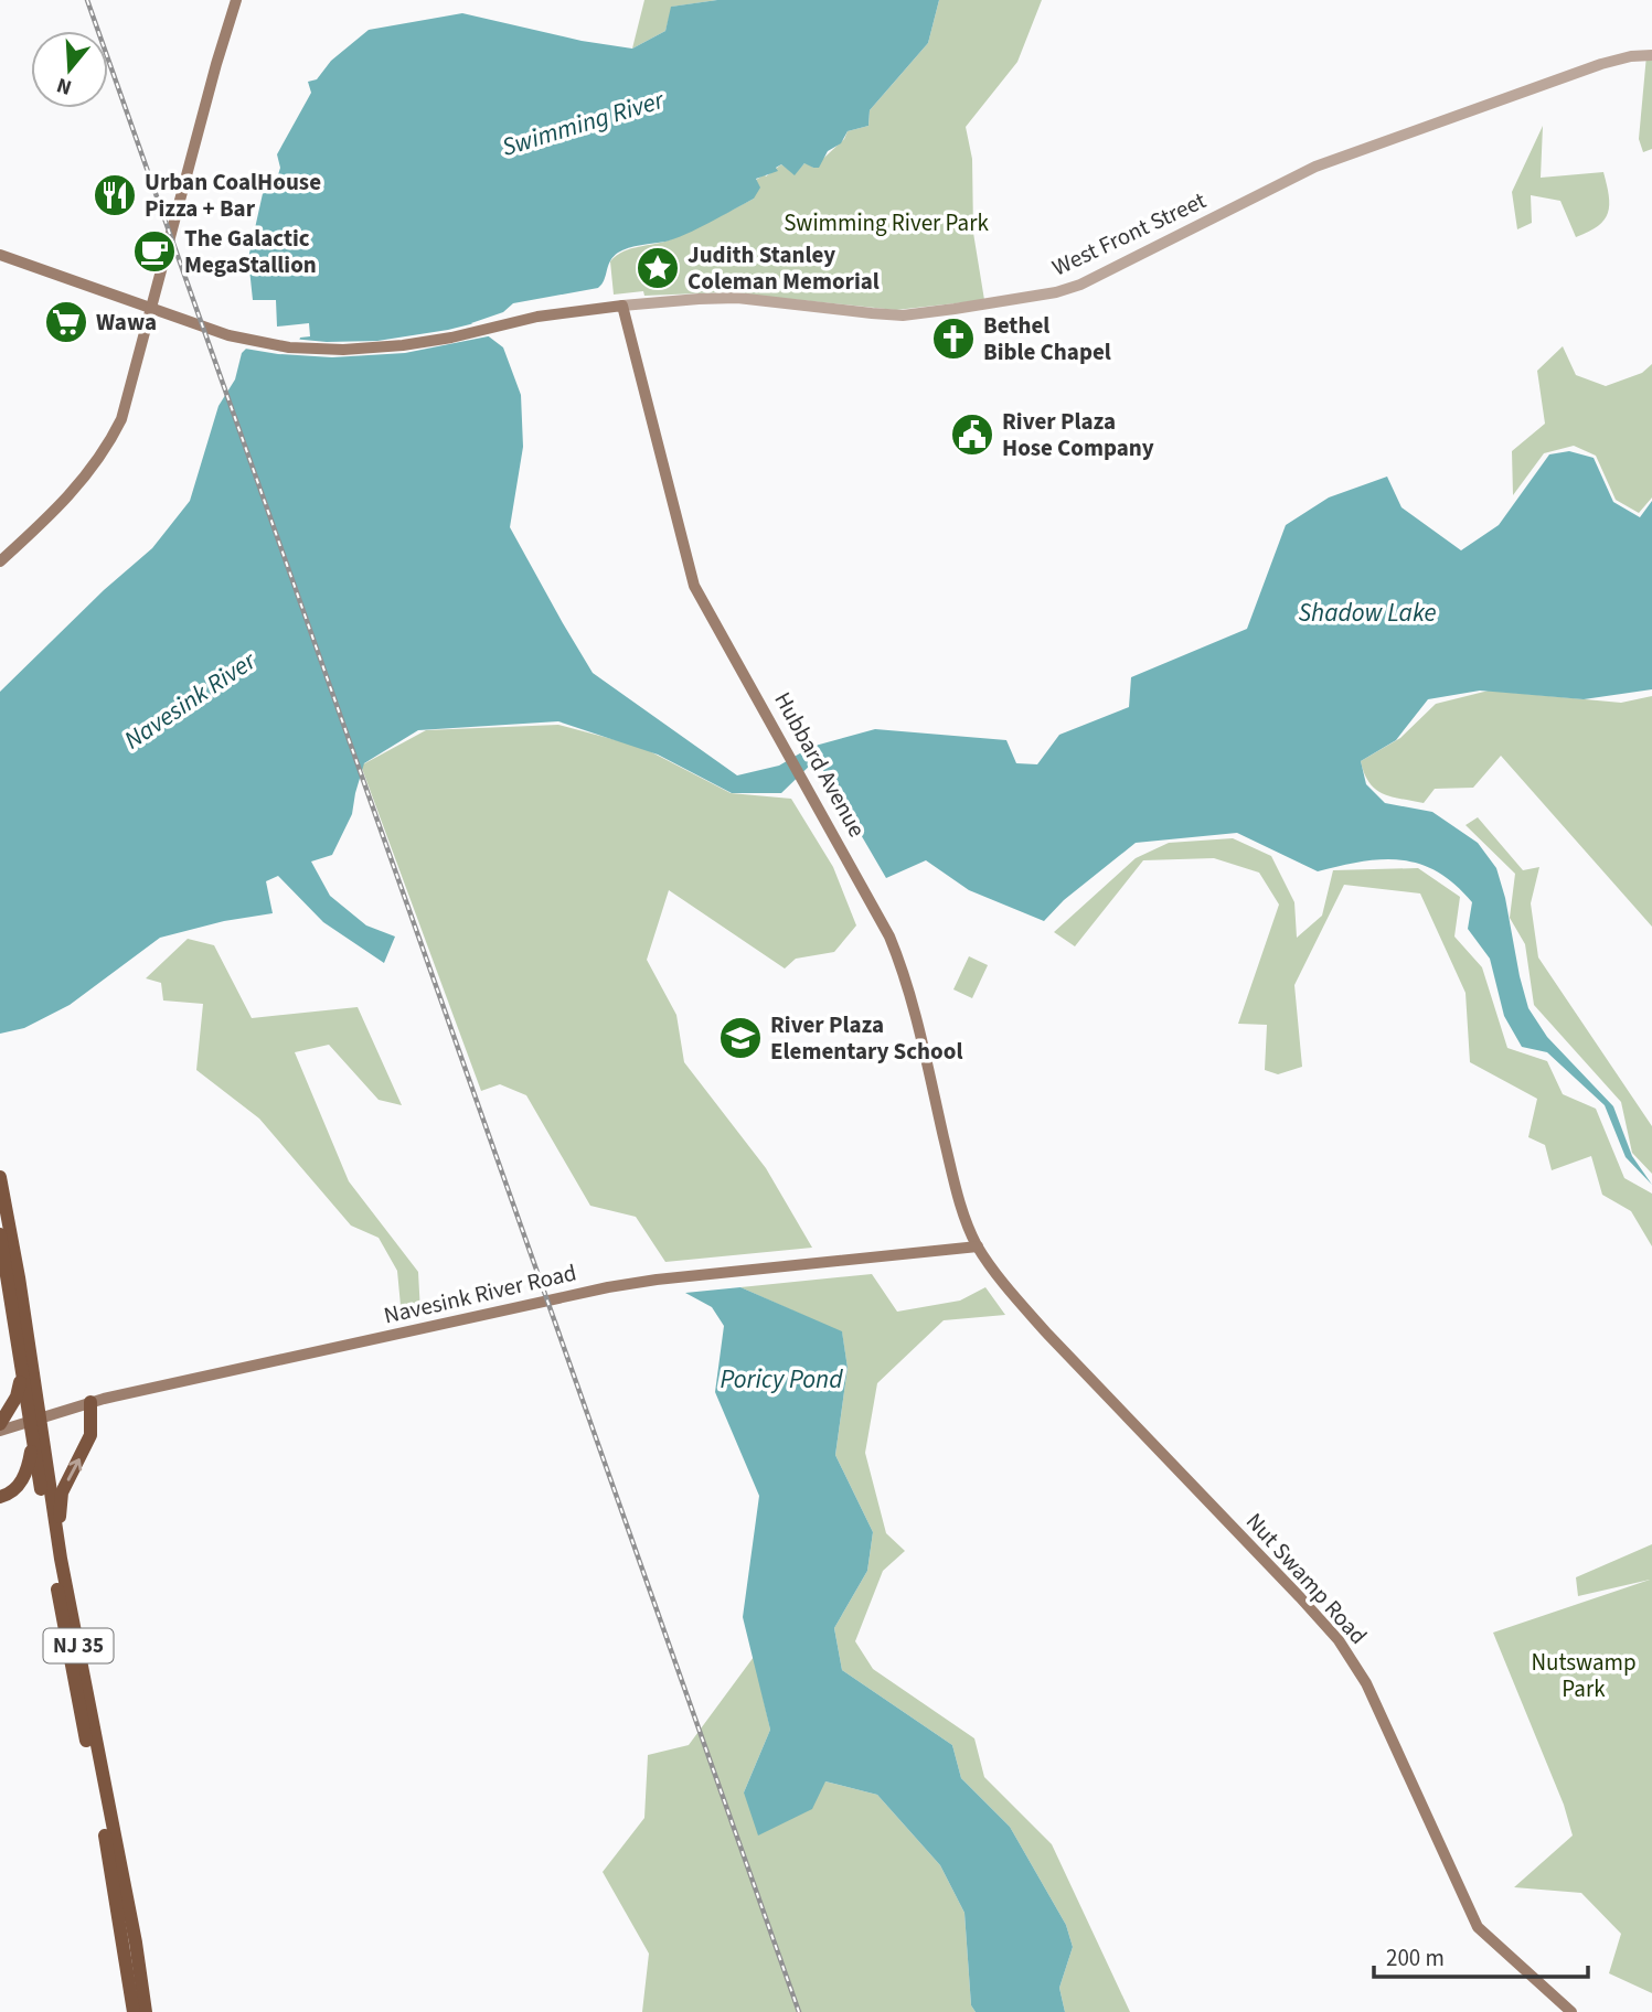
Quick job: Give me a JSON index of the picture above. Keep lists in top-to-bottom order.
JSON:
{
  "streets": {
    "highway": ["NJ 35"],
    "main road": [
      "West Front Street",
      "Hubbard Avenue",
      "Navesink River Road",
      "Nut Swamp Road"
    ]
  },
  "crossings": [
    ["West Front Street", "Hubbard Avenue"],
    ["Hubbard Avenue", "Navesink River Road"],
    ["Hubbard Avenue", "Nut Swamp Road"],
    ["Navesink River Road", "Nut Swamp Road"],
    ["Navesink River Road", "NJ 35"]
  ],
  "water": [
    "Swimming River",
    "Shadow Lake",
    "Navesink River",
    "Poricy Pond"
  ],
  "parks": ["Swimming River Park", "Nutswamp Park"],
  "places": {
    "restaurant": ["Urban CoalHouse Pizza + Bar"],
    "cafe": ["The Galactic MegaStallion"],
    "place": ["Judith Stanley Coleman Memorial"],
    "supermarket": ["Wawa"],
    "church": ["Bethel Bible Chapel"],
    "public building": ["River Plaza Hose Company"],
    "school or university": ["River Plaza Elementary School"]
  },
  "scale_bar": "200 m",
  "north": "bottom"
}
